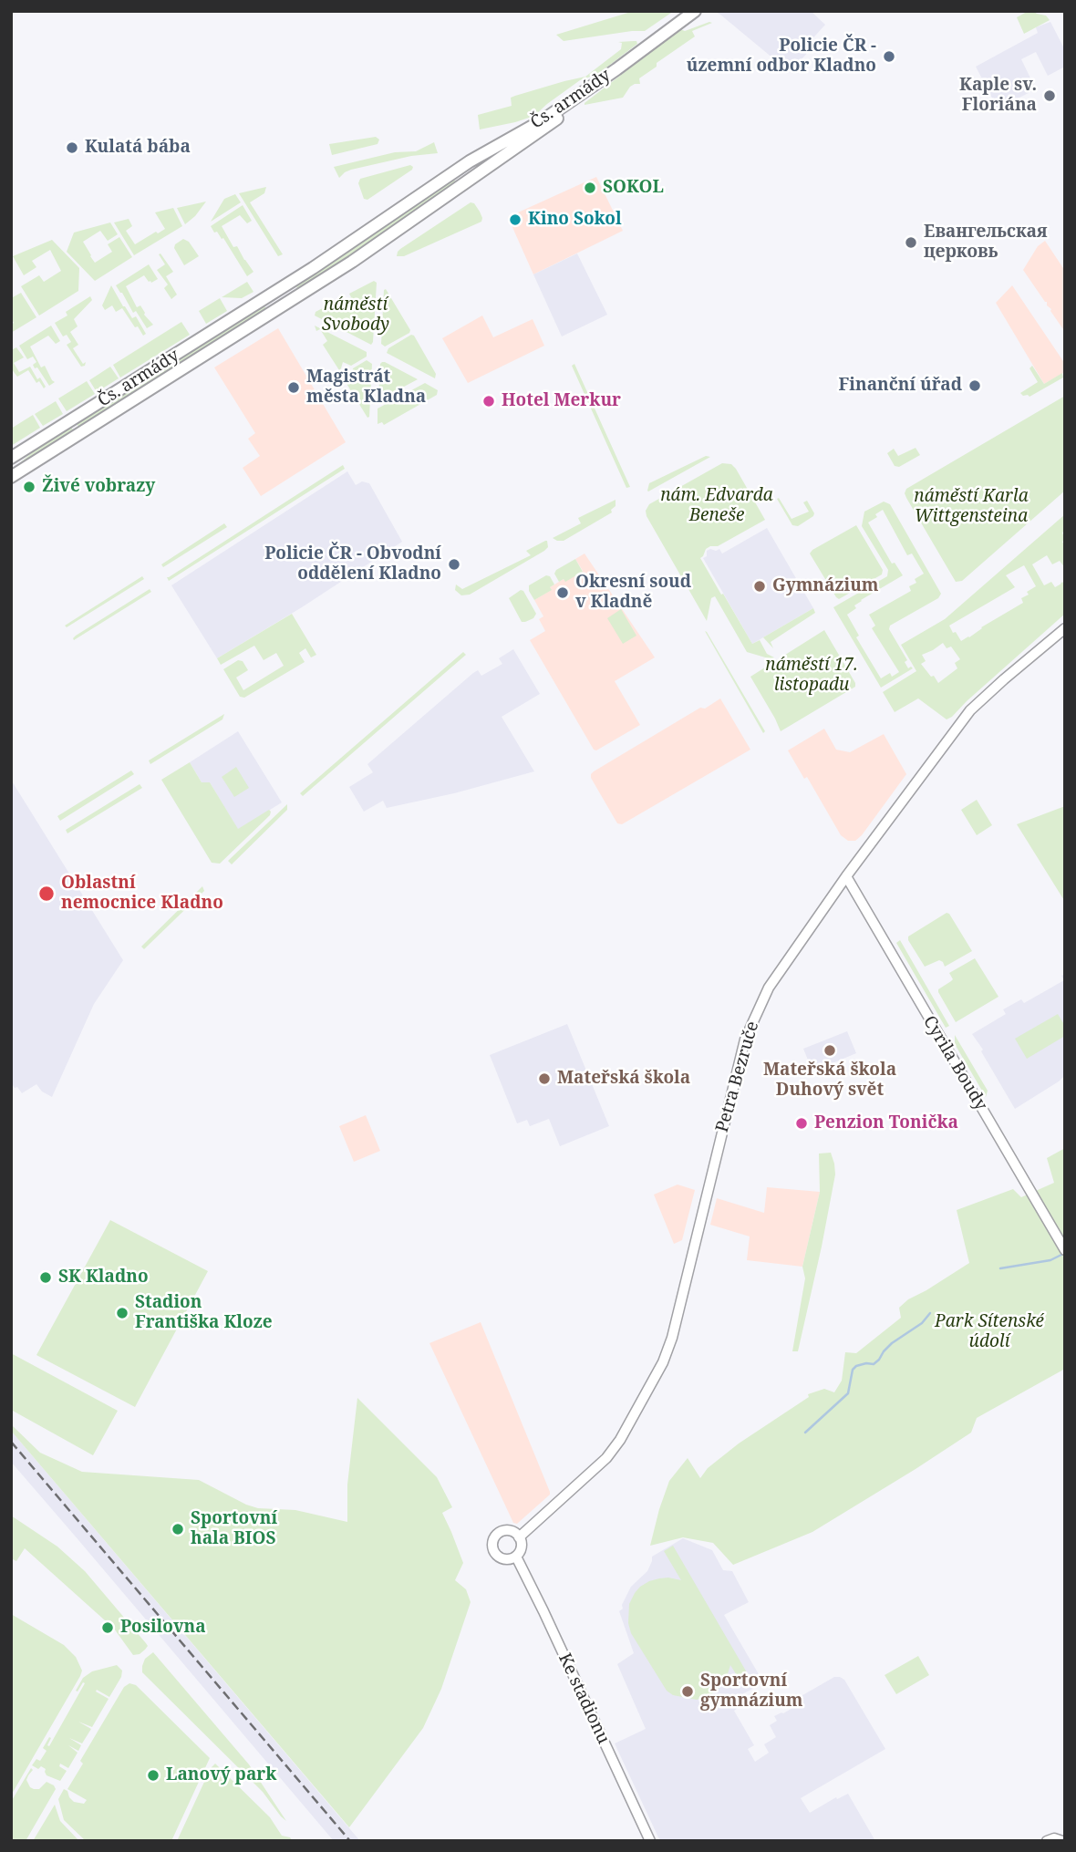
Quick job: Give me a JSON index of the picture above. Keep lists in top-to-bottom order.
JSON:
{
  "streets": {
    "main road": ["Čs. armády"],
    "street": ["Cyrila Boudy", "Petra Bezruče", "Ke stadionu"]
  },
  "crossings": [
    ["Cyrila Boudy", "Petra Bezruče"],
    ["Petra Bezruče", "Ke stadionu"]
  ],
  "parks": [
    "náměstí Svobody",
    "nám. Edvarda Beneše",
    "náměstí Karla Wittgensteina",
    "náměstí 17. listopadu",
    "Park Sítenské údolí"
  ],
  "places": [
    "Policie ČR - územní odbor Kladno",
    "Kaple sv. Floriána",
    "Kulatá bába",
    "SOKOL",
    "Kino Sokol",
    "Евангельская церковь",
    "Finanční úřad",
    "Magistrát města Kladna",
    "Hotel Merkur",
    "Živé vobrazy",
    "Policie ČR - Obvodní oddělení Kladno",
    "Gymnázium",
    "Okresní soud v Kladně",
    "Oblastní nemocnice Kladno",
    "Mateřská škola Duhový svět",
    "Mateřská škola",
    "Penzion Tonička",
    "SK Kladno",
    "Stadion Františka Kloze",
    "Sportovní hala BIOS",
    "Posilovna",
    "Sportovní gymnázium",
    "Lanový park"
  ]
}
